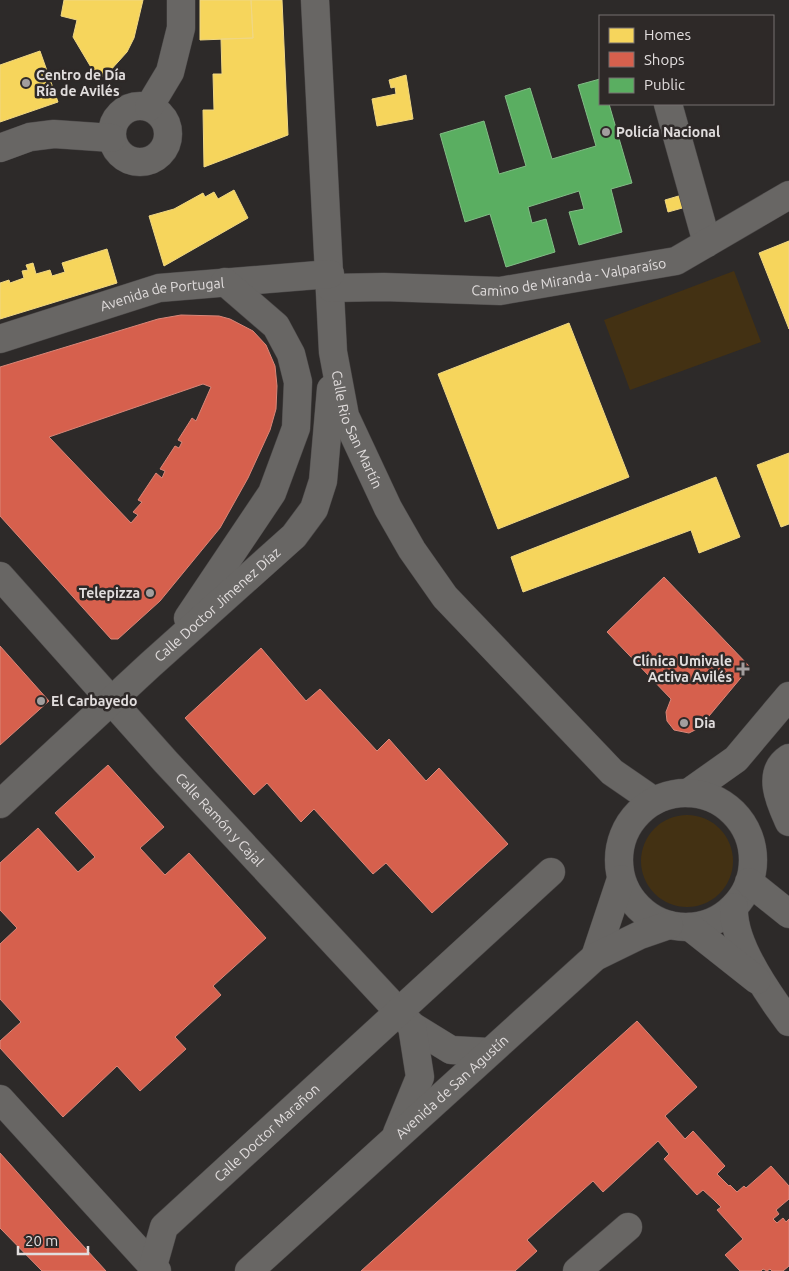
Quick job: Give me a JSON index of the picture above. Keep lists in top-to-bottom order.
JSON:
{
  "streets": {
    "street": [
      "Camino de Miranda - Valparaíso",
      "Avenida de Portugal",
      "Calle Rio San Martín",
      "Calle Doctor Jimenez Díaz",
      "Calle Ramón y Cajal",
      "Avenida de San Agustín",
      "Calle Doctor Marañon"
    ]
  },
  "crossings": [
    ["Camino de Miranda - Valparaíso", "Avenida de Portugal"],
    ["Camino de Miranda - Valparaíso", "Calle Rio San Martín"],
    ["Avenida de Portugal", "Calle Rio San Martín"],
    ["Calle Rio San Martín", "Calle Doctor Jimenez Díaz"],
    ["Calle Doctor Jimenez Díaz", "Calle Ramón y Cajal"],
    ["Calle Ramón y Cajal", "Avenida de San Agustín"],
    ["Calle Ramón y Cajal", "Calle Doctor Marañon"]
  ],
  "places": {
    "other": [
      "Centro de Día Ría de Avilés",
      "Policía Nacional",
      "Telepizza",
      "El Carbayedo",
      "Dia"
    ],
    "health": ["Clínica Umivale Activa Avilés"]
  },
  "legend": ["Homes", "Shops", "Public"],
  "scale_bar": "20 m"
}
